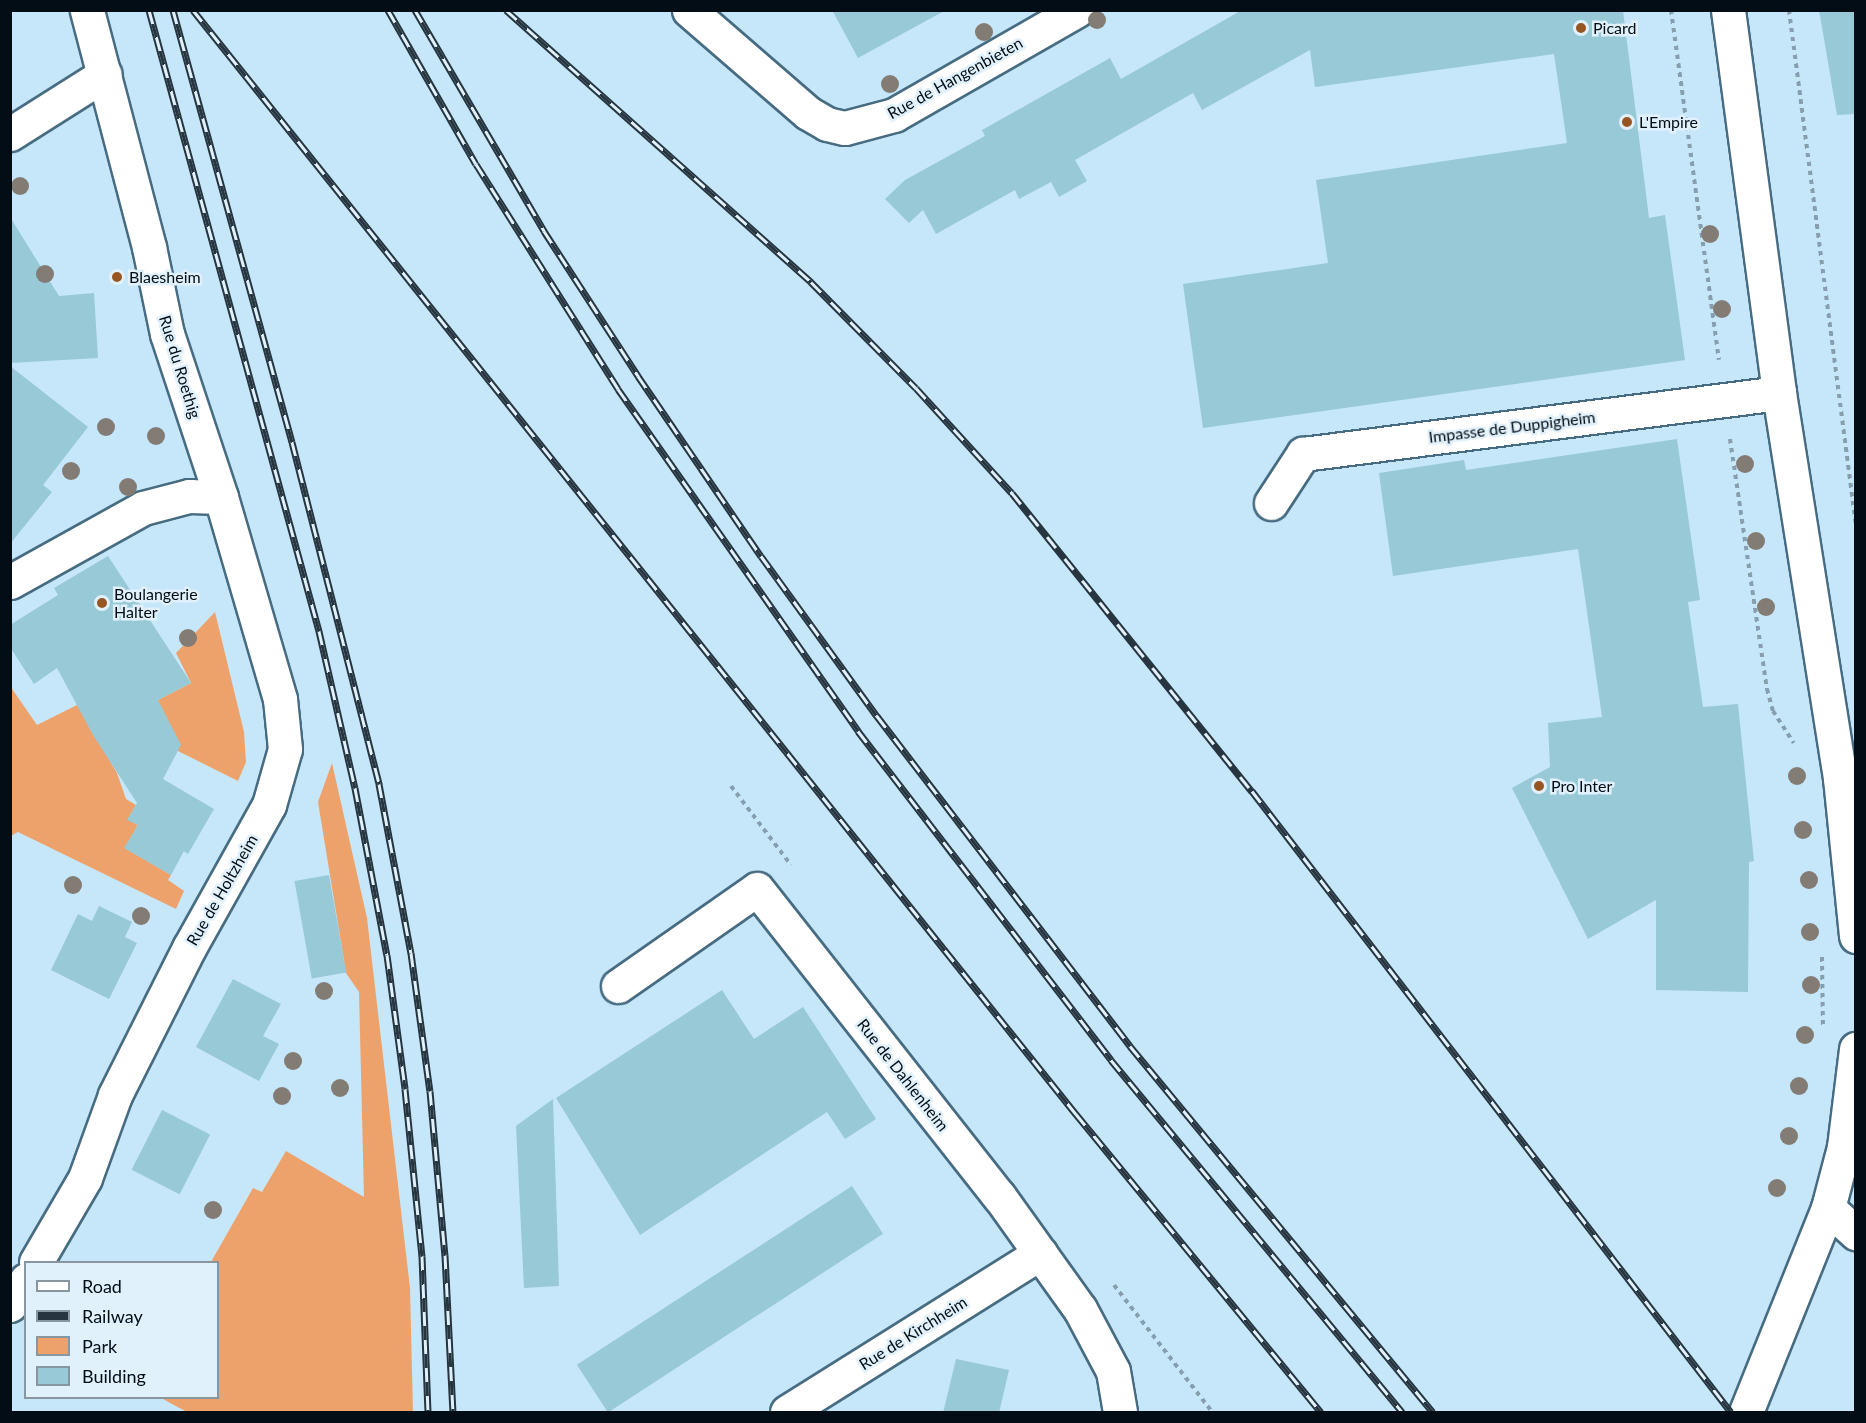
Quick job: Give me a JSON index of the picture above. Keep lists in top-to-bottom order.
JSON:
{
  "streets": {
    "street": [
      "Rue de Hangenbieten",
      "Rue du Roethig",
      "Impasse de Duppigheim",
      "Rue de Holtzheim",
      "Rue de Dahlenheim",
      "Rue de Kirchheim"
    ]
  },
  "crossings": [
    ["Rue du Roethig", "Rue de Holtzheim"],
    ["Rue de Dahlenheim", "Rue de Kirchheim"]
  ],
  "places": [
    "Picard",
    "L'Empire",
    "Blaesheim",
    "Boulangerie Halter",
    "Pro Inter"
  ],
  "legend": [
    "Road",
    "Railway",
    "Park",
    "Building"
  ]
}
